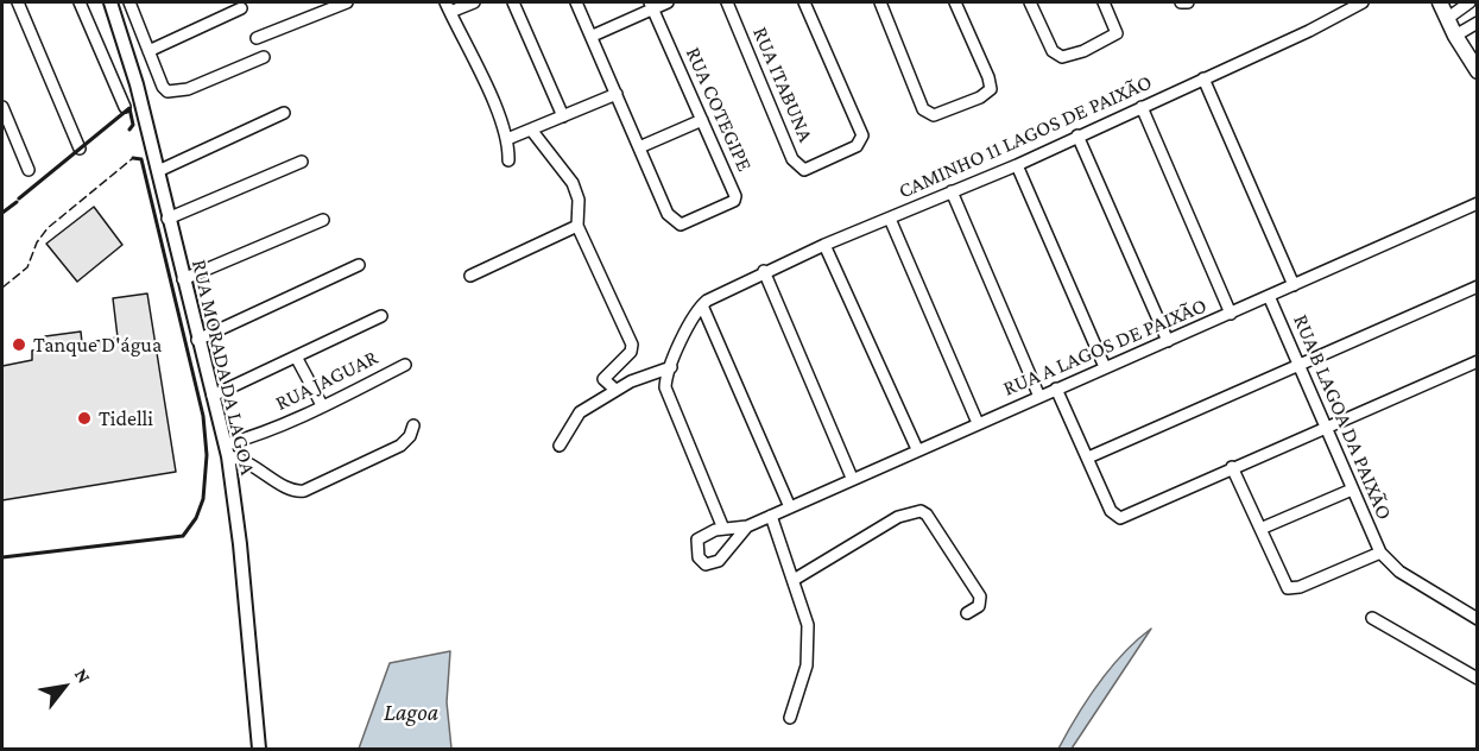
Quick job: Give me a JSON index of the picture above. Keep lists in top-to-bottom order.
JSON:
{
  "streets": {
    "street": [
      "RUA ITABUNA",
      "RUA COTEGIPE",
      "CAMINHO 11 LAGOS DE PAIXÃO",
      "RUA A LAGOS DE PAIXÃO",
      "RUA MORADA DA LAGOA",
      "RUA JAGUAR",
      "RUA B LAGOA DA PAIXÃO"
    ]
  },
  "crossings": [
    ["RUA A LAGOS DE PAIXÃO", "RUA B LAGOA DA PAIXÃO"],
    ["RUA MORADA DA LAGOA", "RUA JAGUAR"]
  ],
  "water": ["Lagoa"],
  "places": ["Tanque D'água", "Tidelli"],
  "north": "top right"
}
